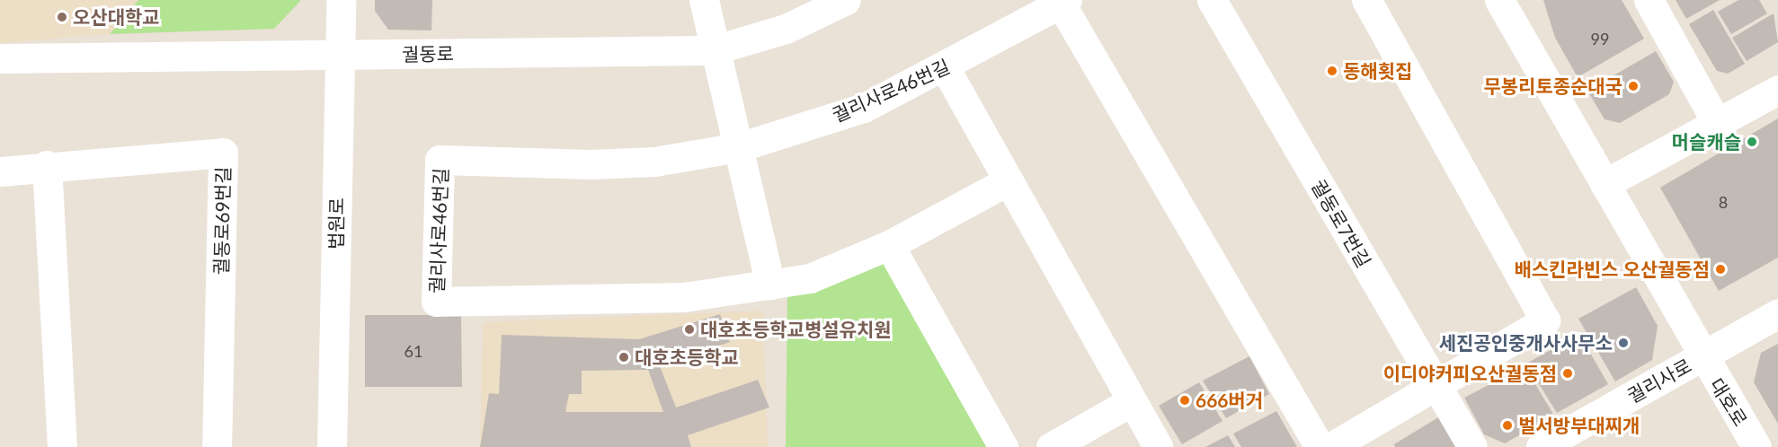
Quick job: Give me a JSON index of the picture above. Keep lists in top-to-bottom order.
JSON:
{
  "streets": {
    "street": [
      "궐동로",
      "궐리사로46번길",
      "궐동로69번길",
      "법원로",
      "궐동로7번길",
      "궐리사로",
      "대호로"
    ]
  },
  "crossings": [
    ["궐동로", "법원로"],
    ["궐리사로", "대호로"]
  ],
  "places": [
    "오산대학교",
    "동해횟집",
    "무봉리토종순대국",
    "머슬캐슬",
    "배스킨라빈스 오산궐동점",
    "대호초등학교병설유치원",
    "세진공인중개사사무소",
    "대호초등학교",
    "이디야커피오산궐동점",
    "666버거",
    "벌서방부대찌개"
  ],
  "house_numbers": ["99", "8", "61"]
}
